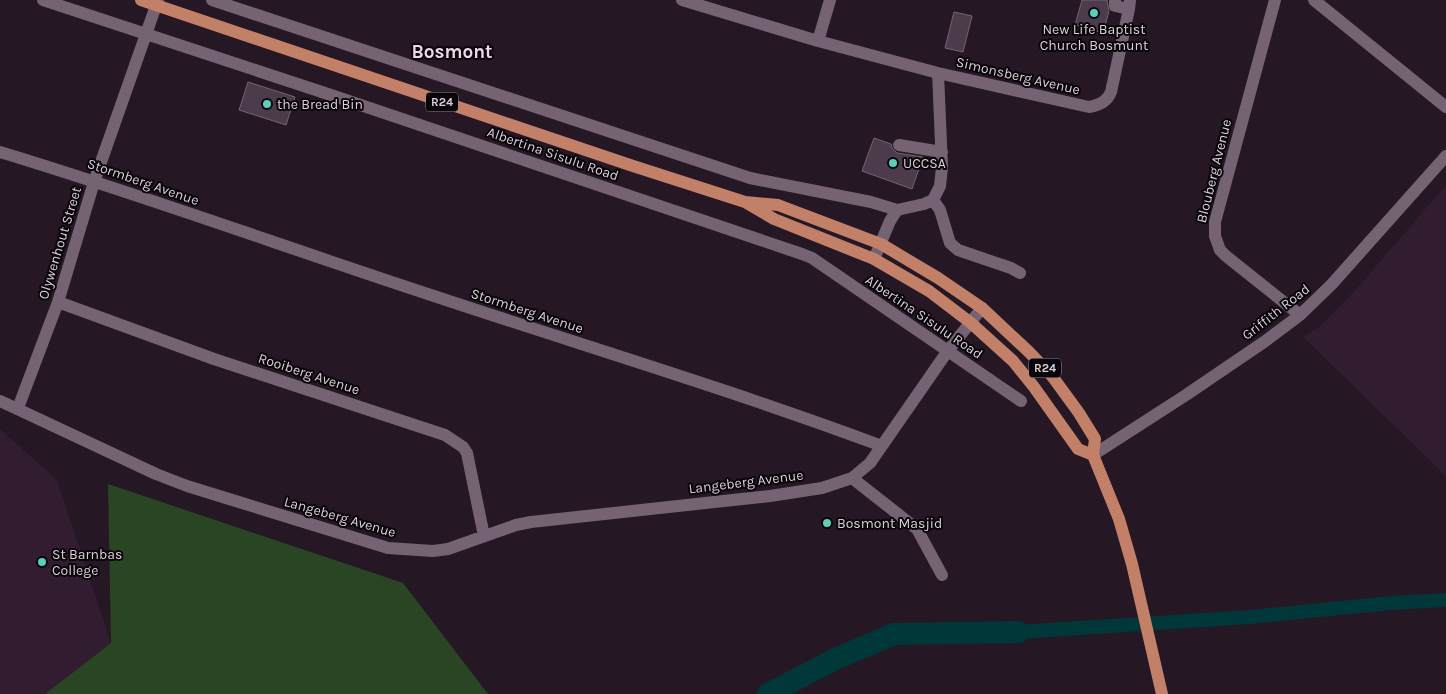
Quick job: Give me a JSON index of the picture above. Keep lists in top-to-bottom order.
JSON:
{
  "streets": {
    "main road": ["R24", "Albertina Sisulu Road"],
    "street": [
      "Simonsberg Avenue",
      "Blouberg Avenue",
      "Stormberg Avenue",
      "Olywenhout Street",
      "Griffith Road",
      "Rooiberg Avenue",
      "Langeberg Avenue"
    ]
  },
  "crossings": [
    ["Albertina Sisulu Road", "Olywenhout Street"],
    ["Albertina Sisulu Road", "Griffith Road"],
    ["Blouberg Avenue", "Griffith Road"],
    ["Stormberg Avenue", "Olywenhout Street"],
    ["Stormberg Avenue", "Langeberg Avenue"],
    ["Olywenhout Street", "Rooiberg Avenue"],
    ["Olywenhout Street", "Langeberg Avenue"],
    ["Rooiberg Avenue", "Langeberg Avenue"]
  ],
  "districts": ["Bosmont"],
  "places": [
    "New Life Baptist Church Bosmunt",
    "the Bread Bin",
    "UCCSA",
    "Bosmont Masjid",
    "St Barnbas College"
  ]
}
